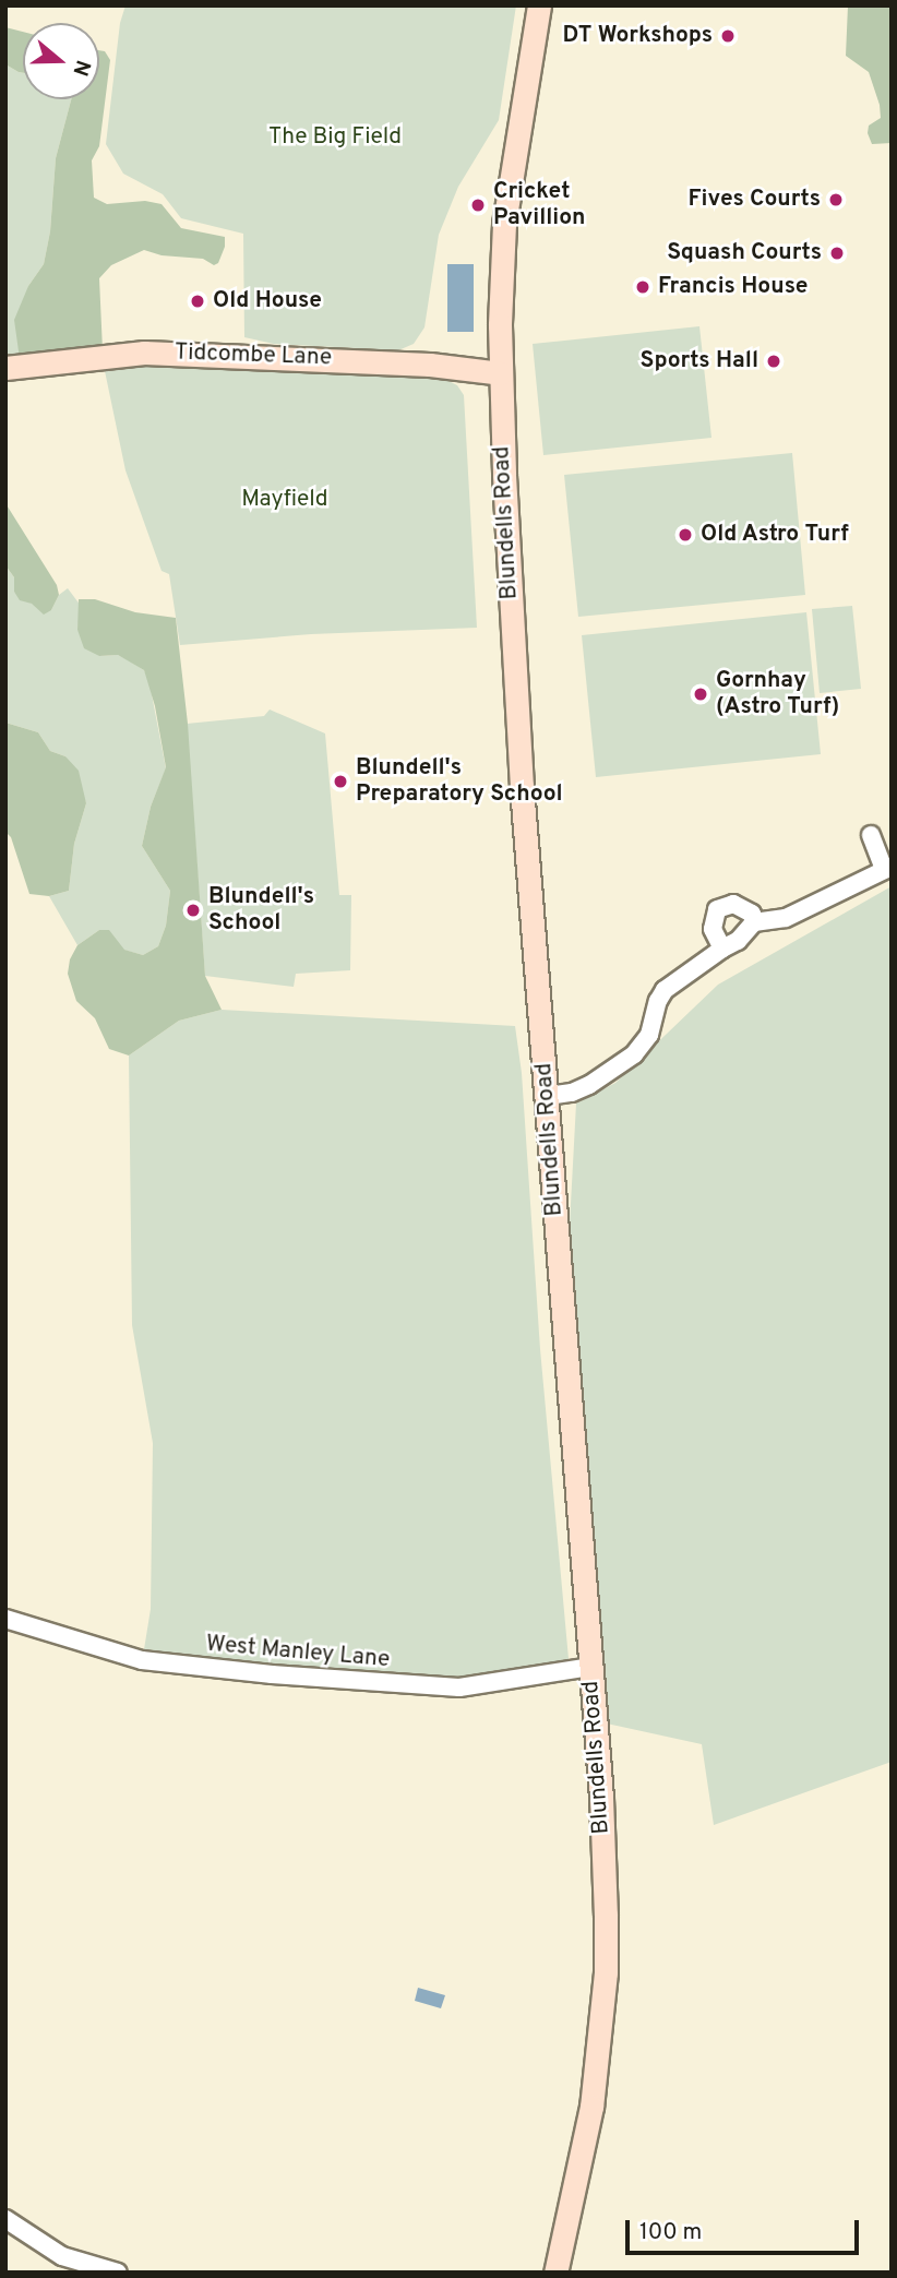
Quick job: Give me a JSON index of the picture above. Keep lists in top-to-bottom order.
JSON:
{
  "streets": {
    "street": ["Tidcombe Lane", "Blundells Road", "West Manley Lane"]
  },
  "crossings": [
    ["Tidcombe Lane", "Blundells Road"],
    ["Blundells Road", "West Manley Lane"]
  ],
  "parks": ["The Big Field", "Mayfield"],
  "places": [
    "DT Workshops",
    "Fives Courts",
    "Cricket Pavillion",
    "Squash Courts",
    "Francis House",
    "Old House",
    "Sports Hall",
    "Old Astro Turf",
    "Gornhay (Astro Turf)",
    "Blundell's Preparatory School",
    "Blundell's School"
  ],
  "scale_bar": "100 m",
  "north": "right"
}
